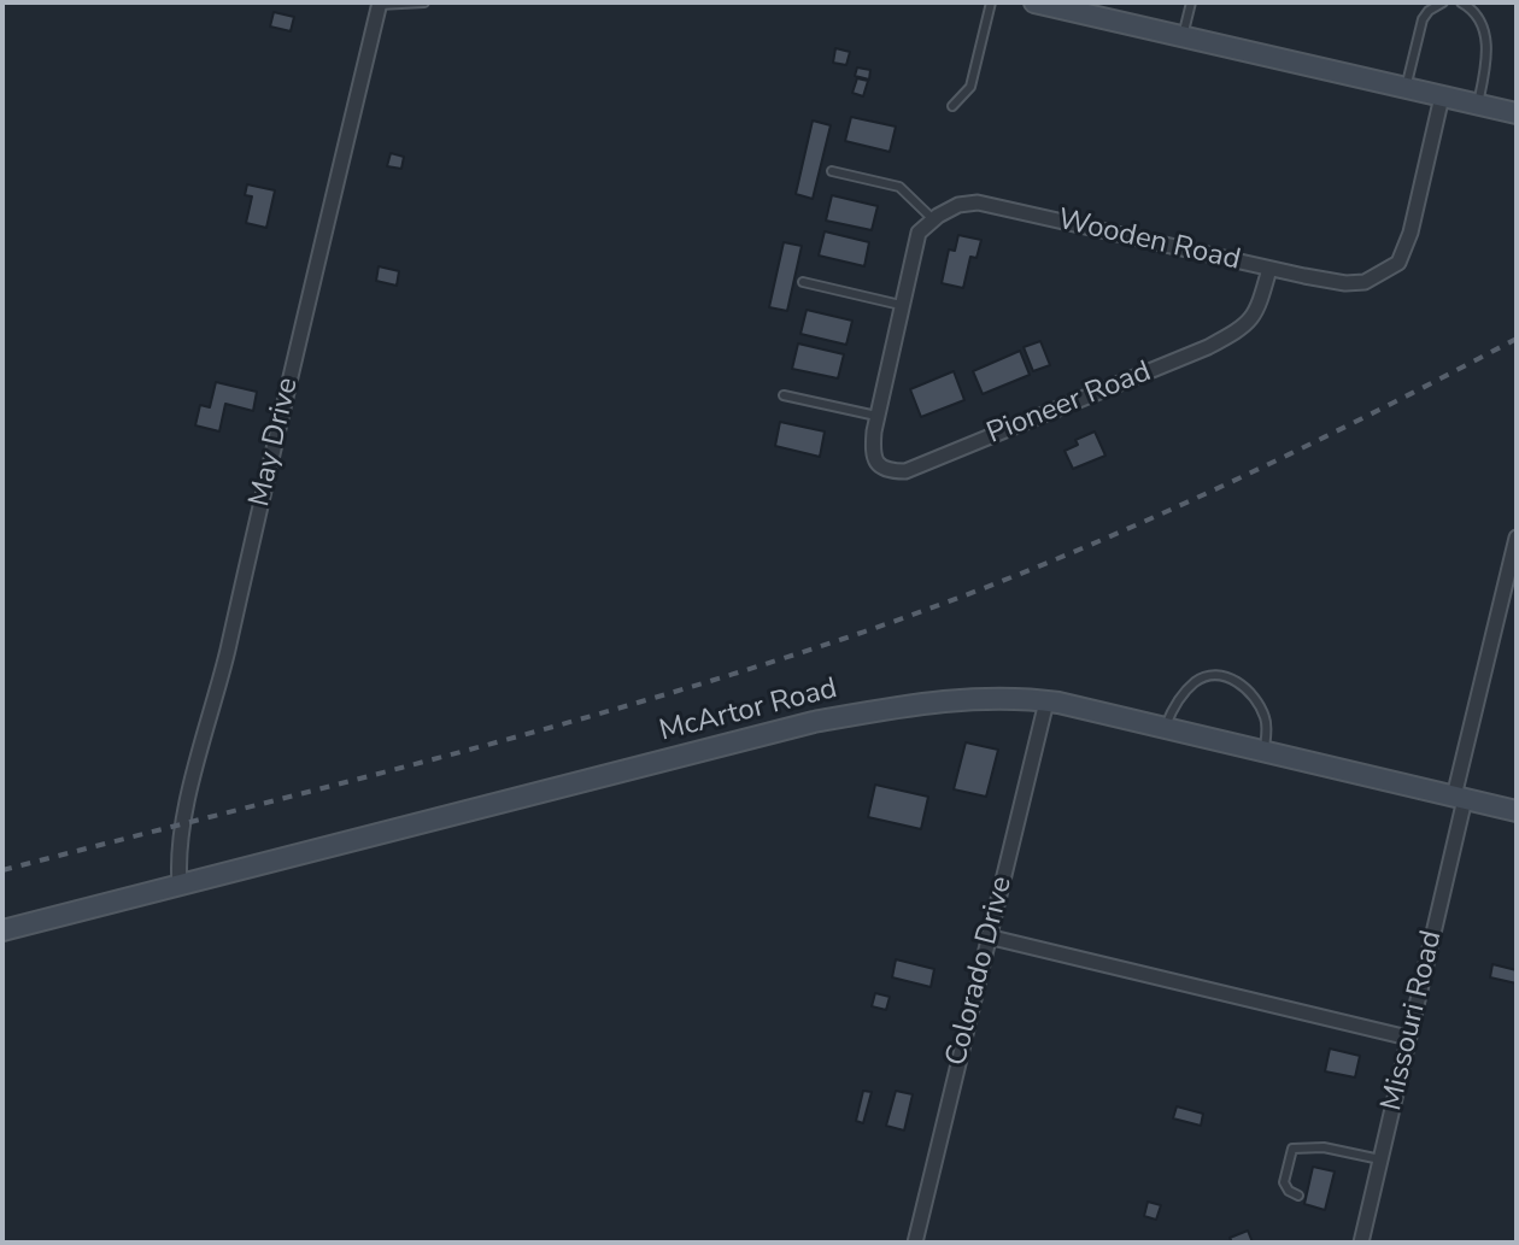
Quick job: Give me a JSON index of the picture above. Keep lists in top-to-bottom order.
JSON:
{
  "streets": {
    "main road": ["McArtor Road"],
    "street": [
      "Wooden Road",
      "Pioneer Road",
      "May Drive",
      "Colorado Drive",
      "Missouri Road"
    ]
  },
  "crossings": [
    ["Wooden Road", "Pioneer Road"],
    ["May Drive", "McArtor Road"],
    ["McArtor Road", "Colorado Drive"],
    ["McArtor Road", "Missouri Road"]
  ]
}
